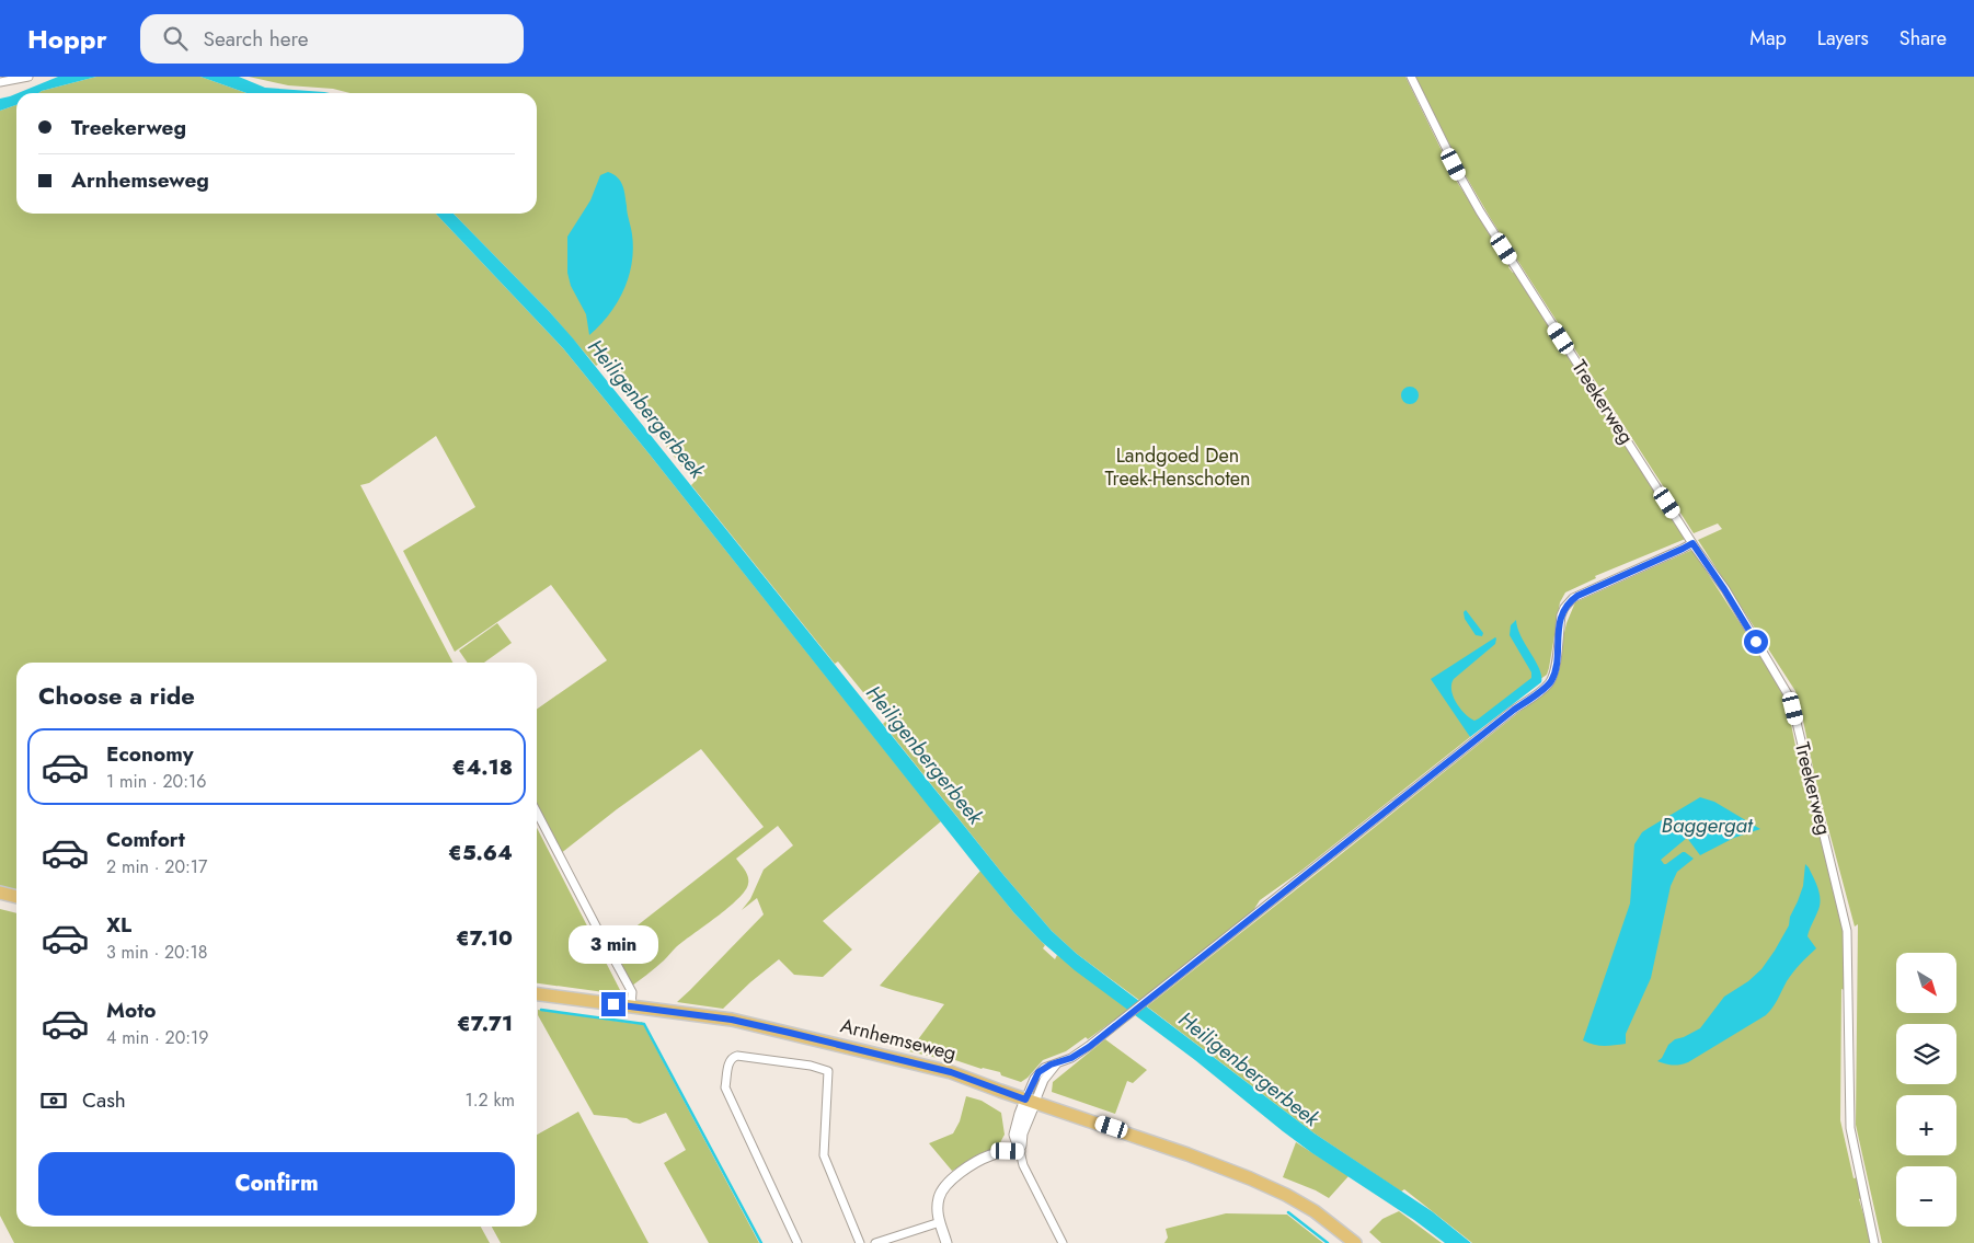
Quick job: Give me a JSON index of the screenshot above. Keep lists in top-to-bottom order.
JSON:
{
  "streets": {
    "main road": ["Arnhemseweg"],
    "street": ["Treekerweg"]
  },
  "water": ["Heiligenbergerbeek", "Baggergat"],
  "parks": ["Landgoed Den Treek-Henschoten"],
  "north": "bottom right",
  "page": {
    "header": "Hoppr",
    "search": "Search here",
    "nav": ["Map", "Layers", "Share"],
    "banner": ["Treekerweg", "Arnhemseweg"],
    "heading": "Choose a ride",
    "list": [
      {
        "name": "Economy",
        "note": "1 min · 20:16",
        "value": "€4.18"
      },
      {
        "name": "Comfort",
        "note": "2 min · 20:17",
        "value": "€5.64"
      },
      {
        "name": "XL",
        "note": "3 min · 20:18",
        "value": "€7.10"
      },
      {
        "name": "Moto",
        "note": "4 min · 20:19",
        "value": "€7.71"
      }
    ],
    "bubble": "3 min",
    "map_buttons": ["+", "−"],
    "pay": ["Cash", "1.2 km"],
    "buttons": "Confirm"
  }
}
